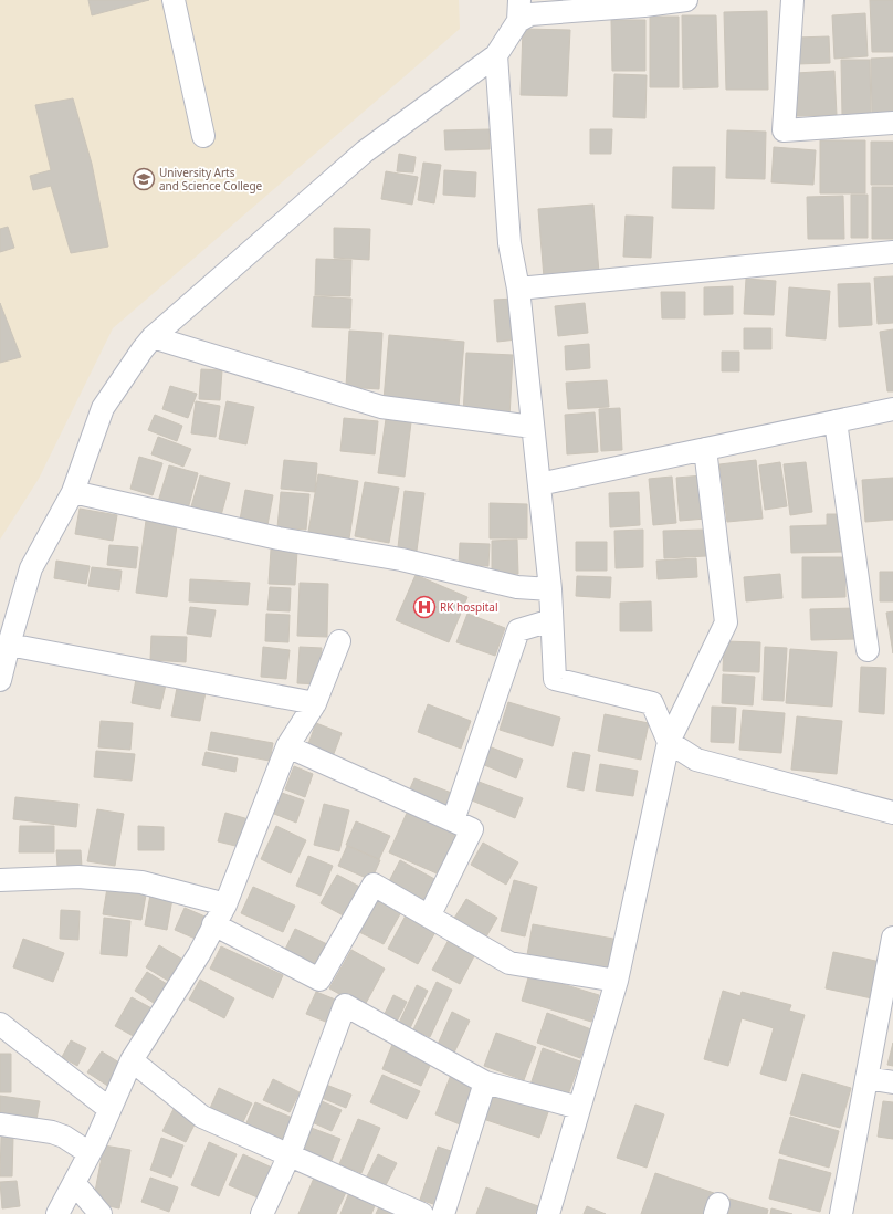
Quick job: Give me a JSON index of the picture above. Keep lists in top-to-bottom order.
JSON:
{
  "places": {
    "school or university": ["University Arts and Science College"],
    "hospital": ["RK hospital"]
  }
}
